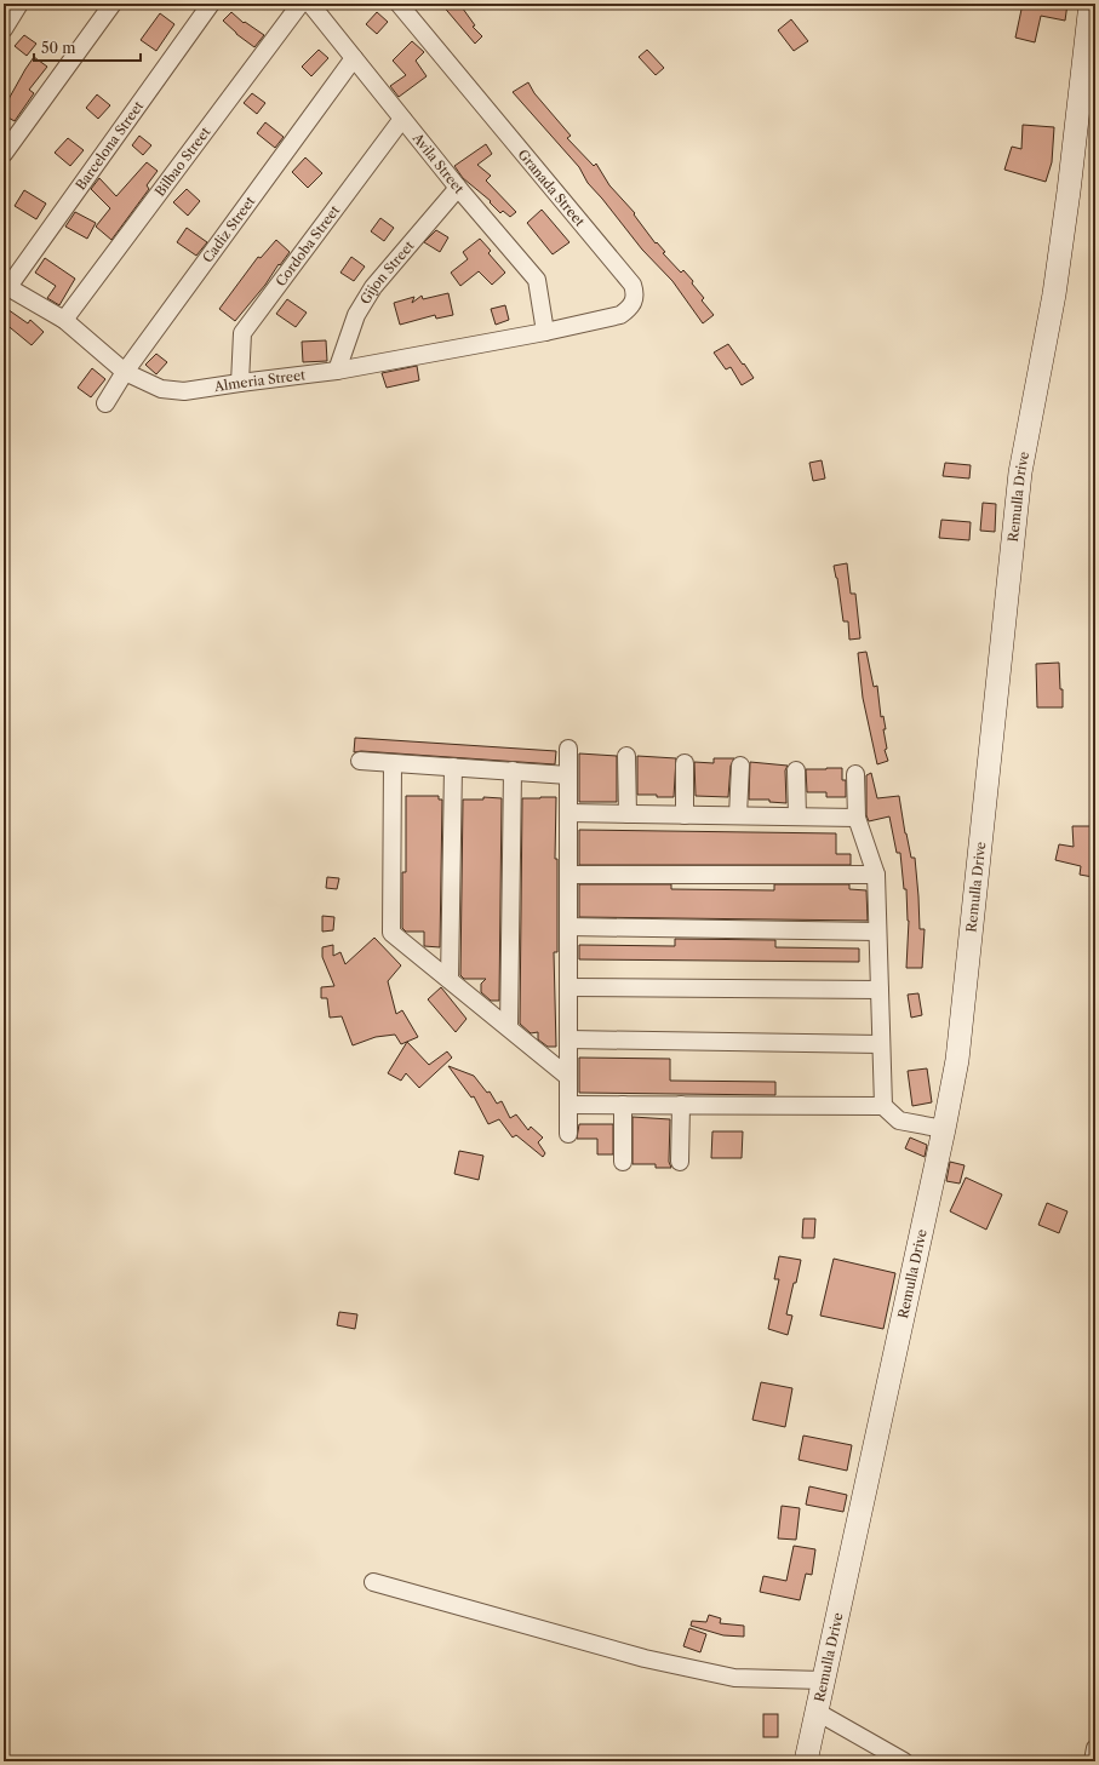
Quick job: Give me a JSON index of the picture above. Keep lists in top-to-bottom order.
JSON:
{
  "streets": {
    "main road": ["Remulla Drive"],
    "street": [
      "Barcelona Street",
      "Bilbao Street",
      "Avila Street",
      "Granada Street",
      "Cadiz Street",
      "Cordoba Street",
      "Gijon Street",
      "Almeria Street"
    ]
  },
  "crossings": [
    ["Barcelona Street", "Almeria Street"],
    ["Bilbao Street", "Almeria Street"],
    ["Avila Street", "Granada Street"],
    ["Avila Street", "Cadiz Street"],
    ["Avila Street", "Cordoba Street"],
    ["Avila Street", "Gijon Street"],
    ["Avila Street", "Almeria Street"],
    ["Granada Street", "Almeria Street"],
    ["Cadiz Street", "Almeria Street"],
    ["Cordoba Street", "Almeria Street"],
    ["Gijon Street", "Almeria Street"]
  ],
  "scale_bar": "50 m"
}
